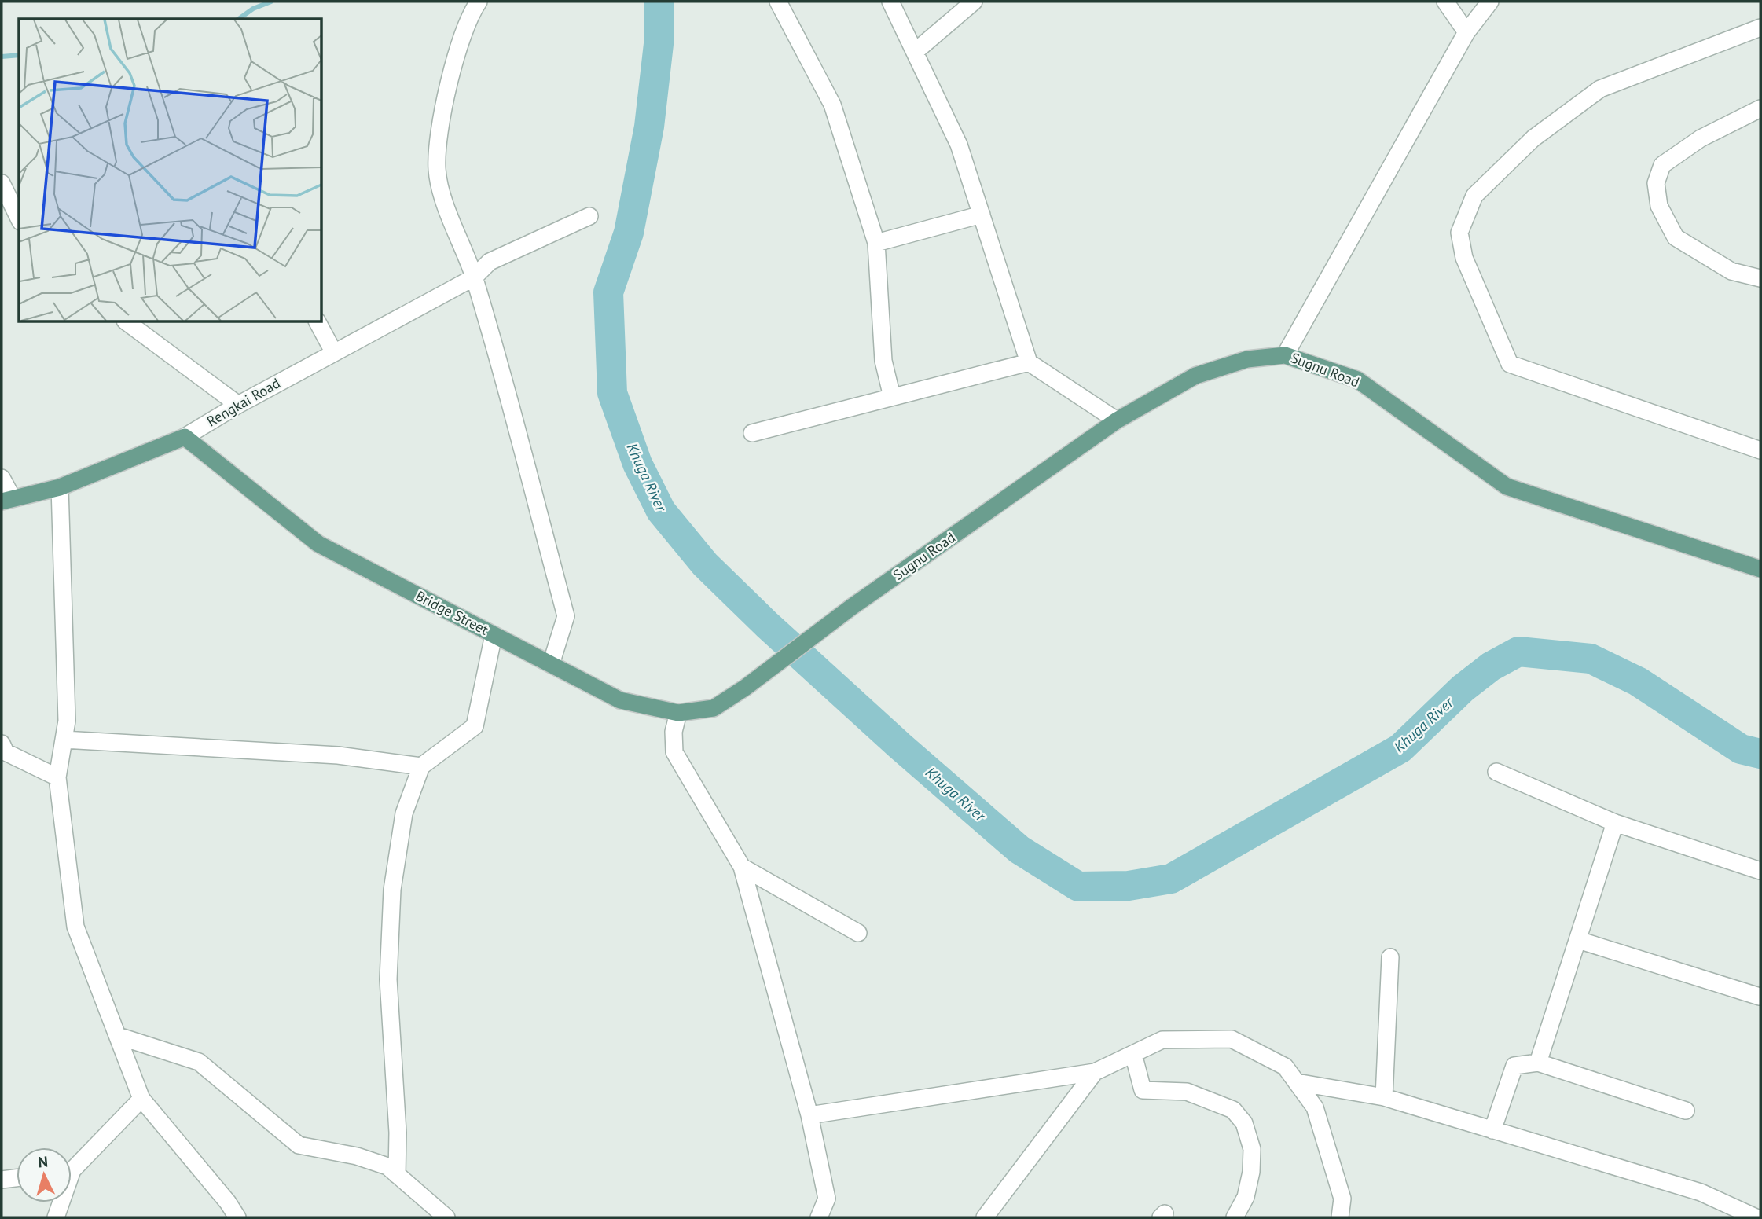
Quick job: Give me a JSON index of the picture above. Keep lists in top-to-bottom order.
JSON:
{
  "streets": {
    "main road": ["Sugnu Road", "Rengkai Road", "Bridge Street"]
  },
  "crossings": [
    ["Sugnu Road", "Bridge Street"],
    ["Rengkai Road", "Bridge Street"]
  ],
  "water": ["Khuga River"],
  "north": "top"
}
